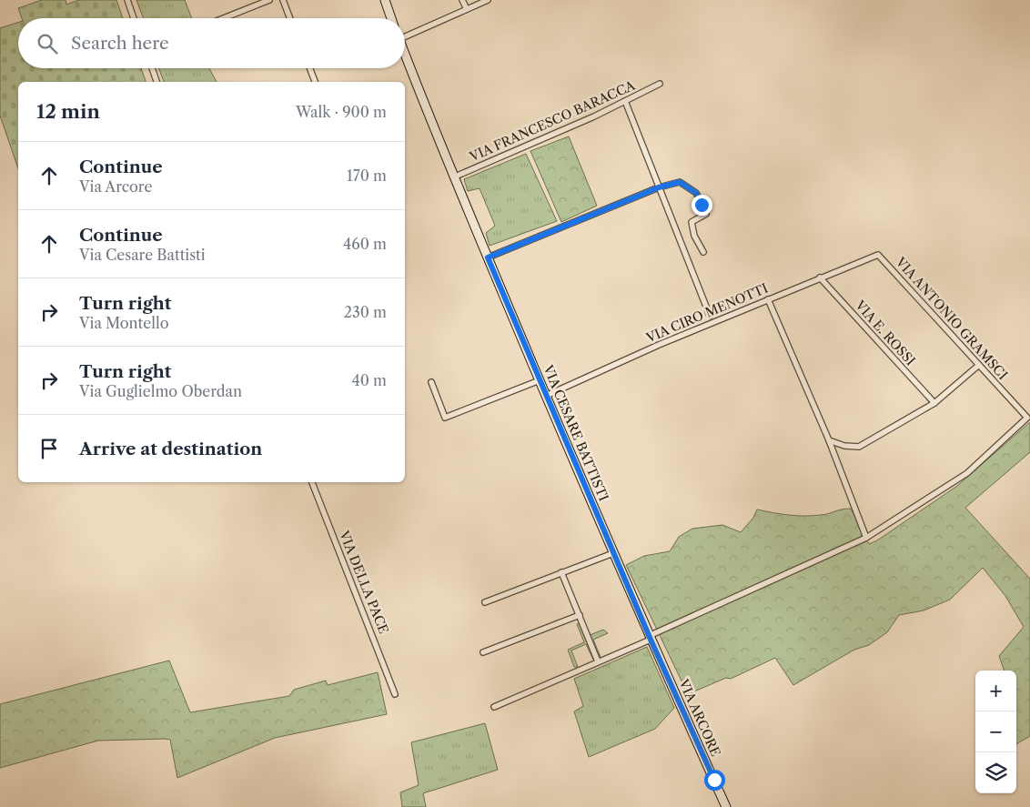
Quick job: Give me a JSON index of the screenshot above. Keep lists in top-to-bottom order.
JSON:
{
  "streets": {
    "street": [
      "VIA FRANCESCO BARACCA",
      "VIA CIRO MENOTTI",
      "VIA ANTONIO GRAMSCI",
      "VIA E. ROSSI",
      "VIA CESARE BATTISTI",
      "VIA DELLA PACE",
      "VIA ARCORE"
    ]
  },
  "crossings": [
    ["VIA FRANCESCO BARACCA", "VIA CESARE BATTISTI"],
    ["VIA CIRO MENOTTI", "VIA ANTONIO GRAMSCI"],
    ["VIA CIRO MENOTTI", "VIA E. ROSSI"],
    ["VIA CIRO MENOTTI", "VIA CESARE BATTISTI"],
    ["VIA CESARE BATTISTI", "VIA ARCORE"]
  ],
  "page": {
    "search": "Search here",
    "heading": ["12 min", "Walk · 900 m"],
    "list": [
      ["Continue", "Via Arcore", "170 m"],
      ["Continue", "Via Cesare Battisti", "460 m"],
      ["Turn right", "Via Montello", "230 m"],
      ["Turn right", "Via Guglielmo Oberdan", "40 m"],
      "Arrive at destination"
    ],
    "map_buttons": ["+", "−"]
  }
}
